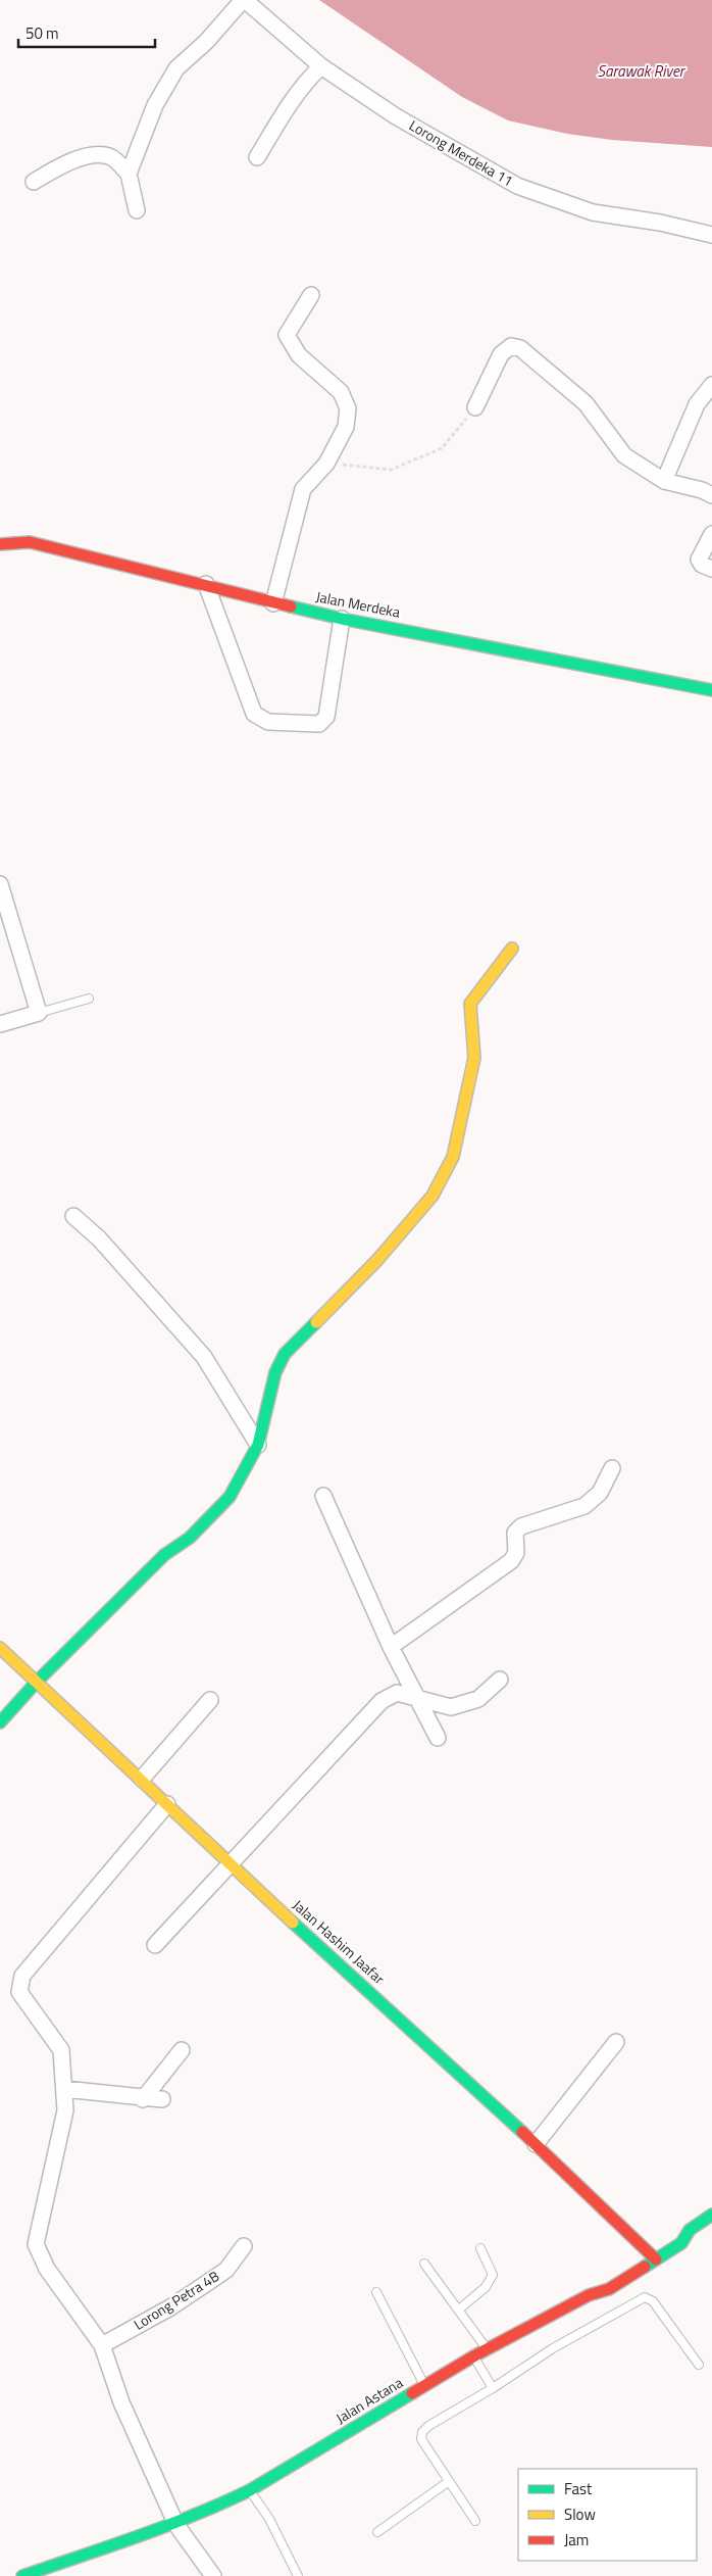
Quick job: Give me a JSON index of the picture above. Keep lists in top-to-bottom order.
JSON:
{
  "streets": {
    "street": [
      "Lorong Merdeka 11",
      "Jalan Merdeka",
      "Jalan Hashim Jaafar",
      "Lorong Petra 4B",
      "Jalan Astana"
    ]
  },
  "crossings": [
    ["Jalan Hashim Jaafar", "Jalan Astana"]
  ],
  "water": ["Sarawak River"],
  "legend": ["Fast", "Slow", "Jam"],
  "scale_bar": "50 m"
}
